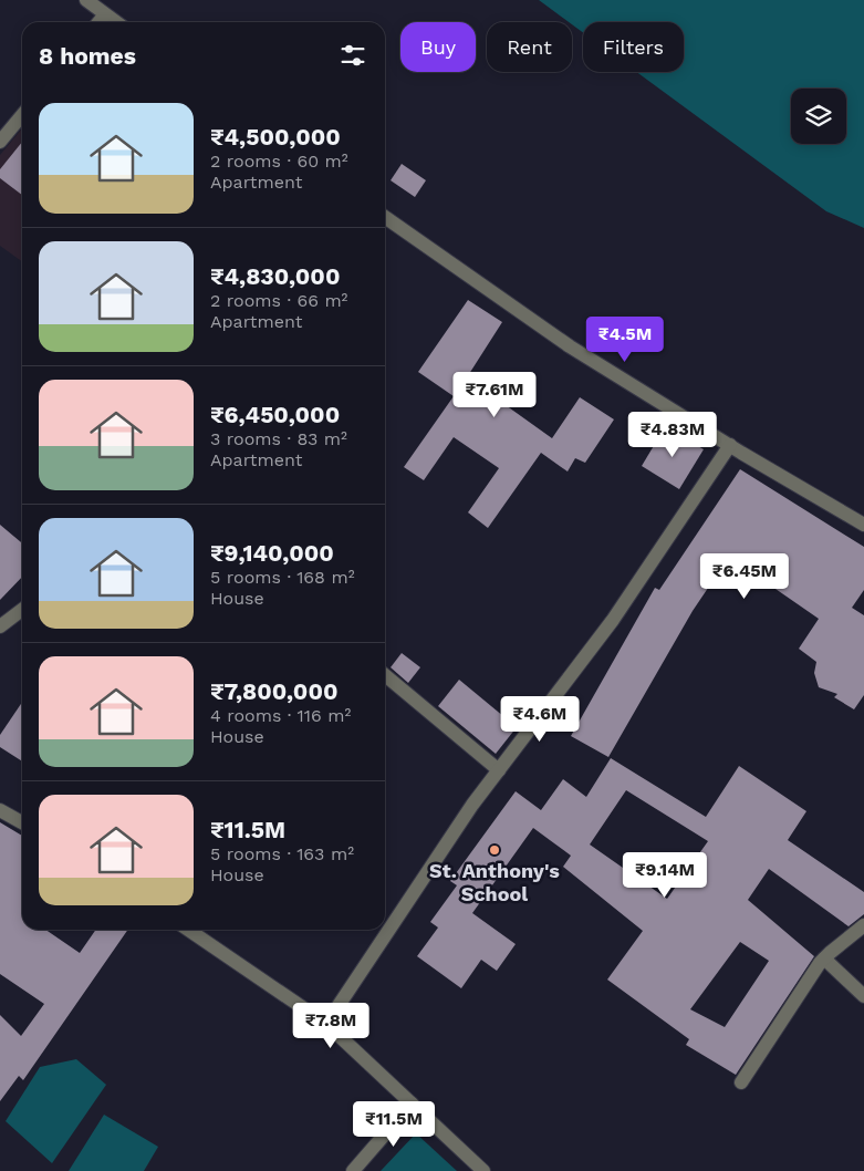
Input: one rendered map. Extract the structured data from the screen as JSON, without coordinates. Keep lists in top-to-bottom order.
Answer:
{
  "places": ["St. Anthony's School"],
  "page": {
    "chip": ["Buy", "Rent", "Filters"],
    "heading": "8 homes",
    "list": [
      {
        "name": "₹4,500,000",
        "note": "2 rooms · 60 m² · Apartment"
      },
      {
        "name": "₹4,830,000",
        "note": "2 rooms · 66 m² · Apartment"
      },
      {
        "name": "₹6,450,000",
        "note": "3 rooms · 83 m² · Apartment"
      },
      {
        "name": "₹9,140,000",
        "note": "5 rooms · 168 m² · House"
      },
      {
        "name": "₹7,800,000",
        "note": "4 rooms · 116 m² · House"
      },
      {
        "name": "₹11.5M",
        "note": "5 rooms · 163 m² · House"
      }
    ],
    "price": [
      "₹4.5M",
      "₹7.61M",
      "₹4.83M",
      "₹6.45M",
      "₹4.6M",
      "₹9.14M",
      "₹7.8M",
      "₹11.5M"
    ]
  }
}
